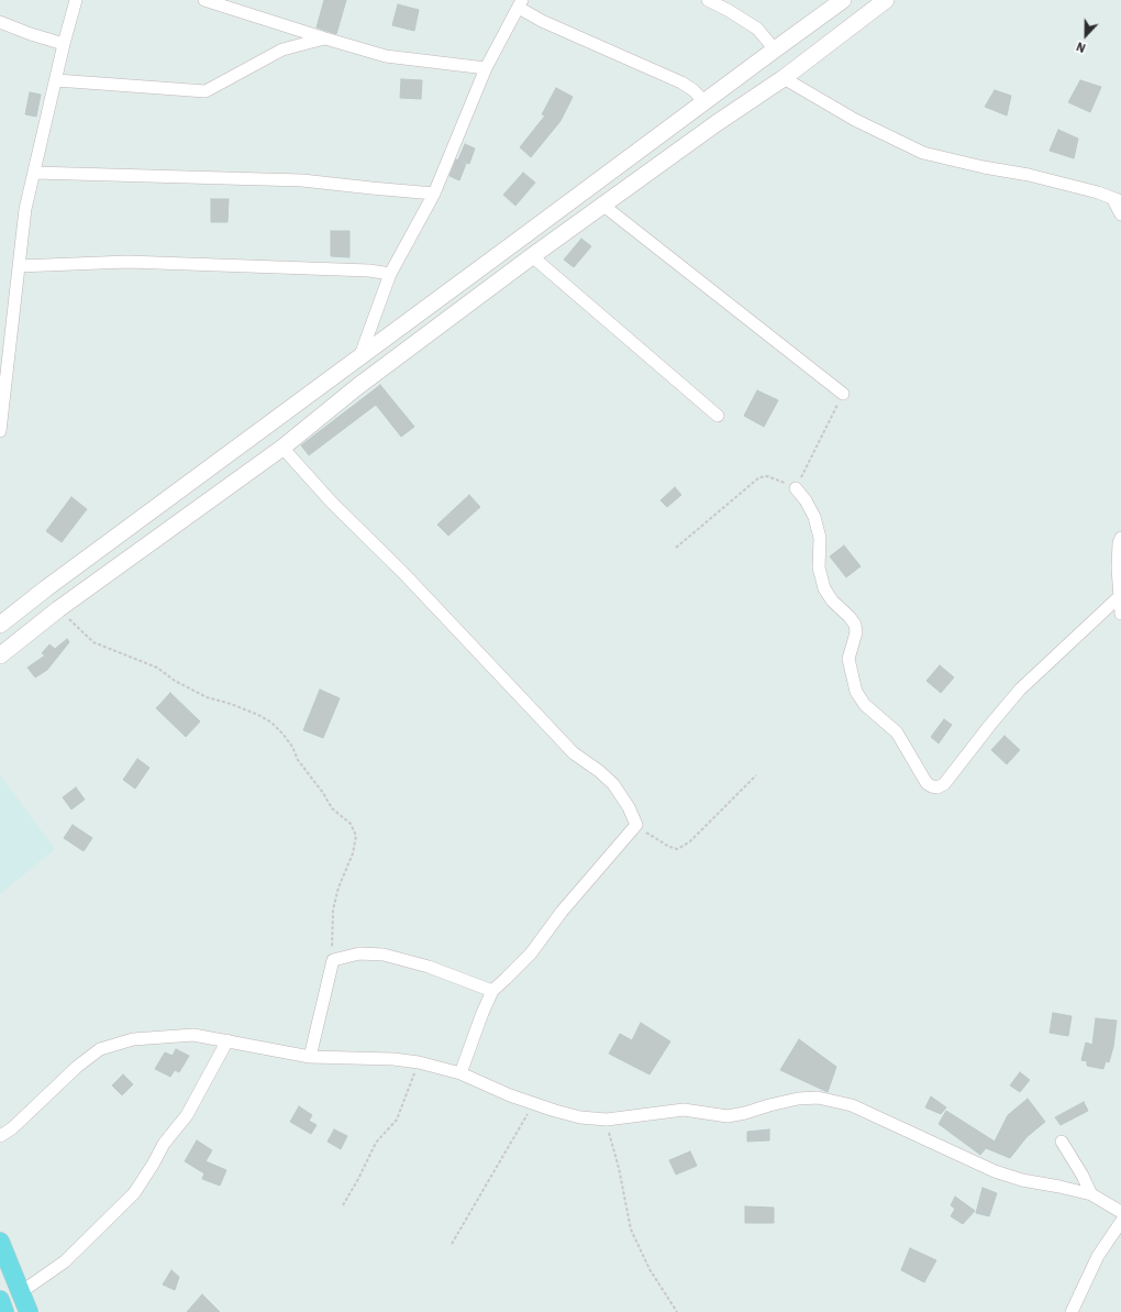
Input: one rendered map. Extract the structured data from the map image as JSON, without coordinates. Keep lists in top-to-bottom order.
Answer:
{
  "north": "bottom"
}
